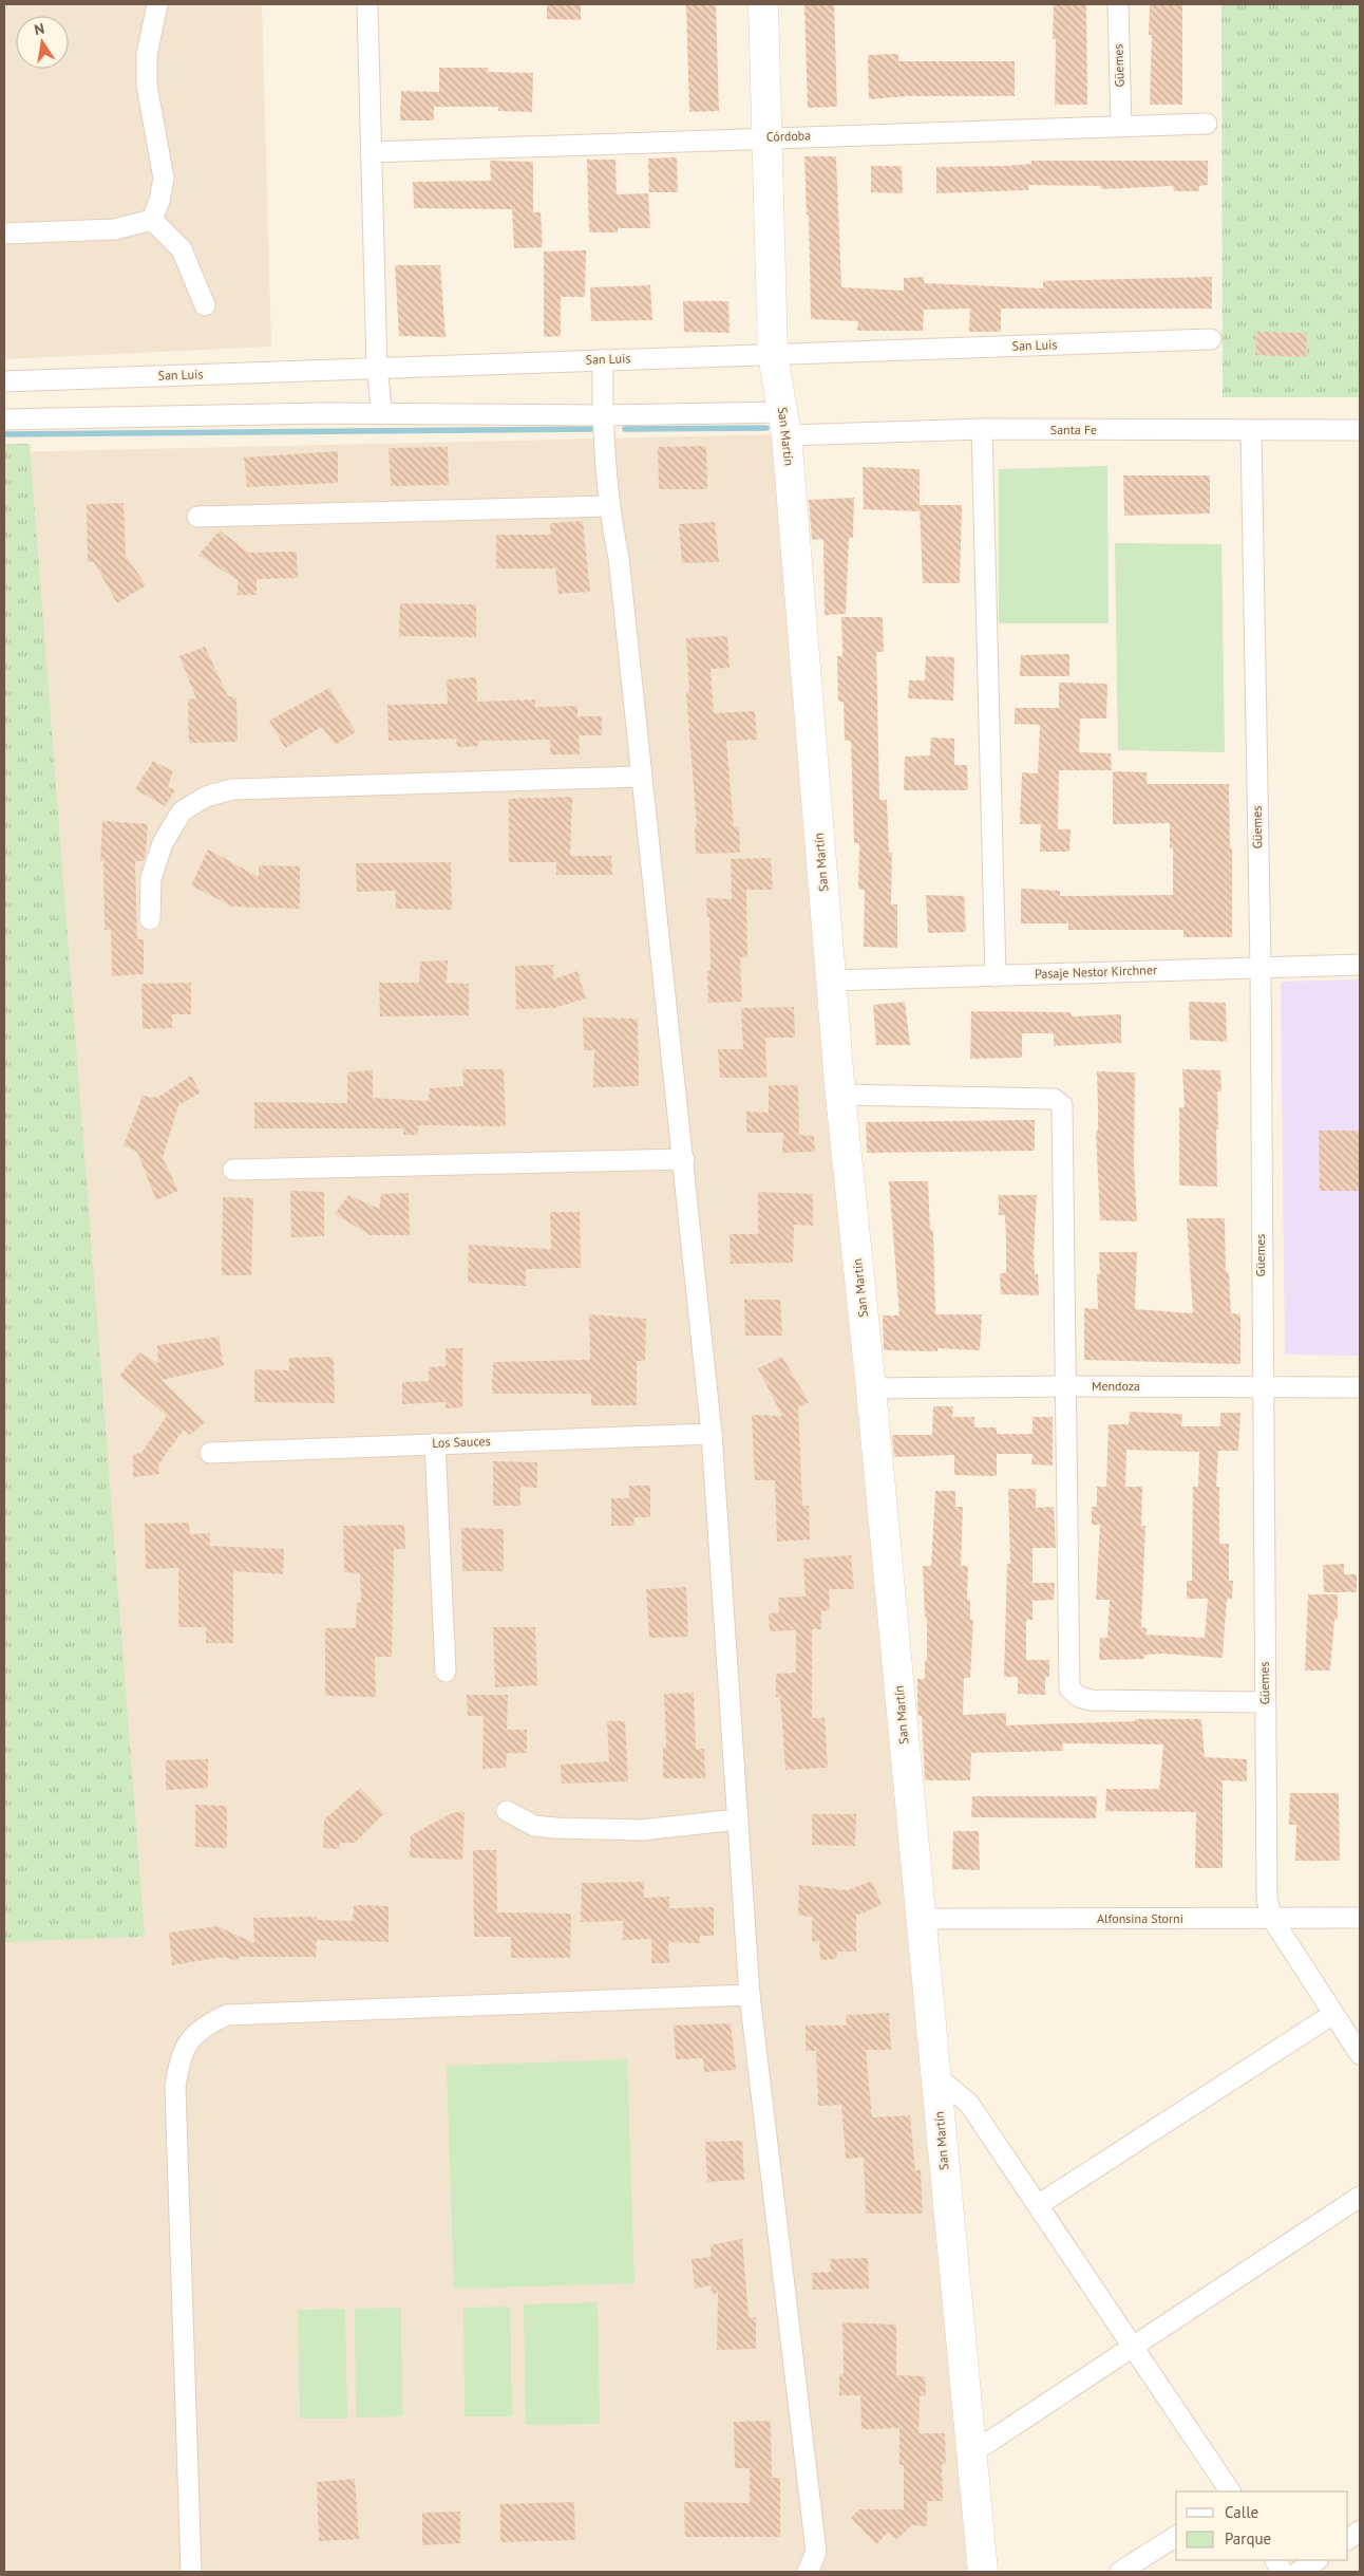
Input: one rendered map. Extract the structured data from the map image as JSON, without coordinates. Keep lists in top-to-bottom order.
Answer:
{
  "streets": {
    "street": [
      "Güemes",
      "Córdoba",
      "San Luis",
      "Santa Fe",
      "San Martín",
      "Pasaje Nestor Kirchner",
      "Mendoza",
      "Los Sauces",
      "Alfonsina Storni"
    ]
  },
  "crossings": [
    ["Güemes", "Córdoba"],
    ["Güemes", "Santa Fe"],
    ["Güemes", "Pasaje Nestor Kirchner"],
    ["Güemes", "Mendoza"],
    ["Güemes", "Alfonsina Storni"],
    ["Córdoba", "San Martín"],
    ["San Luis", "San Martín"],
    ["Santa Fe", "San Martín"],
    ["San Martín", "Pasaje Nestor Kirchner"],
    ["San Martín", "Mendoza"],
    ["San Martín", "Alfonsina Storni"]
  ],
  "legend": ["Calle", "Parque"],
  "north": "top"
}
